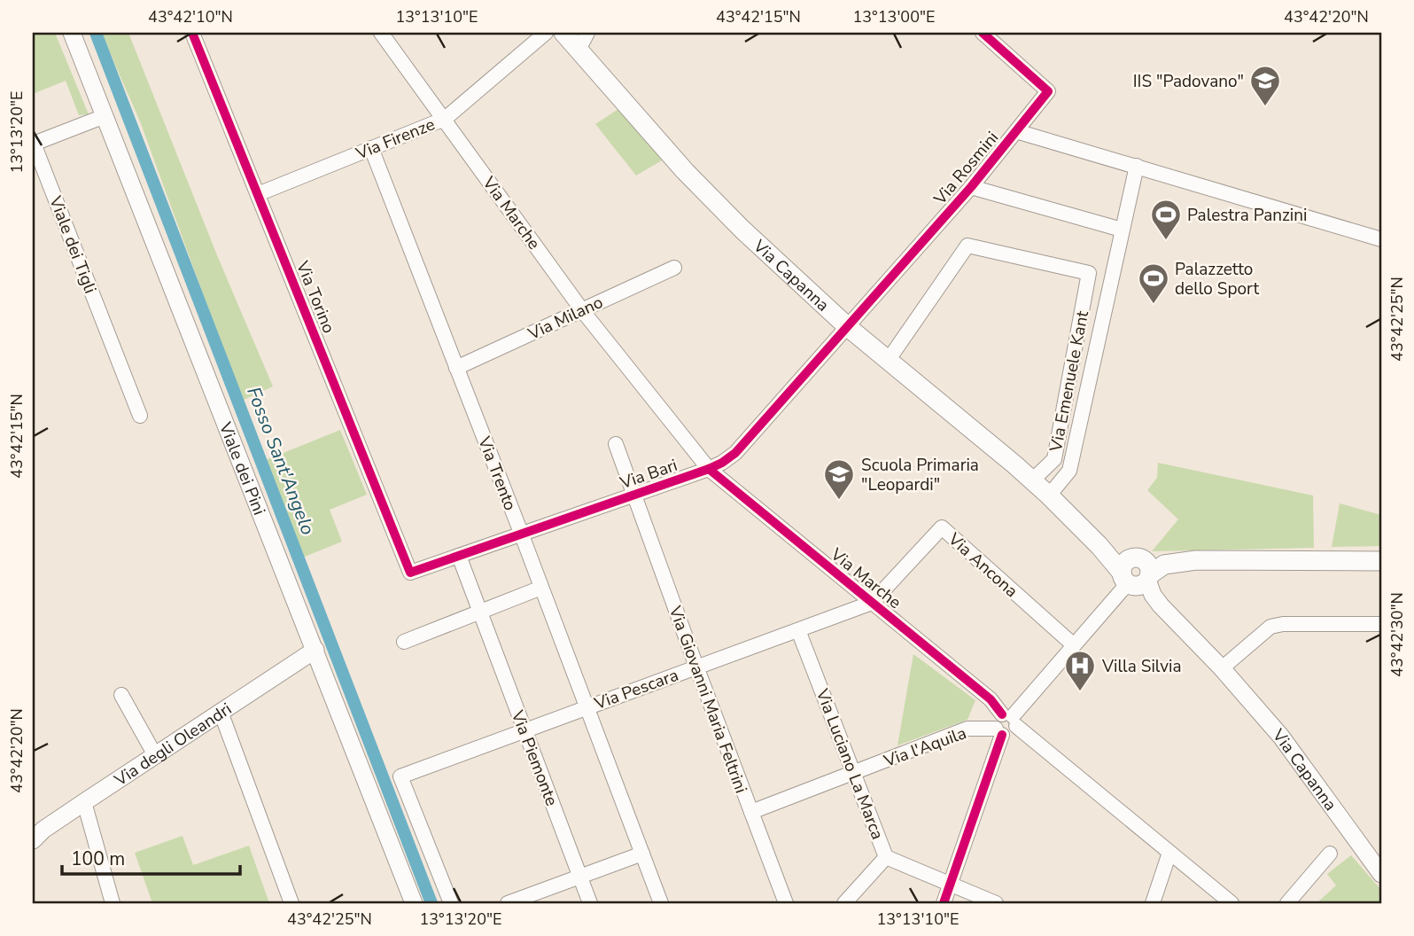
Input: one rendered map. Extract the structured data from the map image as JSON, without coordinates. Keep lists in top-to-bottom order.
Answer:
{
  "streets": {
    "main road": ["Via Capanna"],
    "street": [
      "Via Firenze",
      "Via Rosmini",
      "Via Marche",
      "Viale dei Tigli",
      "Via Torino",
      "Via Milano",
      "Via Emenuele Kant",
      "Viale dei Pini",
      "Via Trento",
      "Via Bari",
      "Via Ancona",
      "Via Pescara",
      "Via Giovanni Maria Feltrini",
      "Via degli Oleandri",
      "Via l'Aquila",
      "Via Piemonte",
      "Via Luciano La Marca"
    ]
  },
  "crossings": [
    ["Via Firenze", "Via Marche"],
    ["Via Firenze", "Via Torino"],
    ["Via Firenze", "Via Trento"],
    ["Via Rosmini", "Via Capanna"],
    ["Via Rosmini", "Via Bari"],
    ["Via Marche", "Via Milano"],
    ["Via Marche", "Via Bari"],
    ["Via Marche", "Via Ancona"],
    ["Via Marche", "Via Pescara"],
    ["Viale dei Tigli", "Viale dei Pini"],
    ["Via Capanna", "Via Emenuele Kant"],
    ["Via Capanna", "Via Bari"],
    ["Via Torino", "Via Bari"],
    ["Via Milano", "Via Trento"],
    ["Viale dei Pini", "Via degli Oleandri"],
    ["Via Trento", "Via Bari"],
    ["Via Trento", "Via Pescara"],
    ["Via Bari", "Via Giovanni Maria Feltrini"],
    ["Via Bari", "Via Piemonte"],
    ["Via Ancona", "Via Pescara"],
    ["Via Pescara", "Via Giovanni Maria Feltrini"],
    ["Via Pescara", "Via Piemonte"],
    ["Via Pescara", "Via Luciano La Marca"],
    ["Via Giovanni Maria Feltrini", "Via l'Aquila"],
    ["Via l'Aquila", "Via Luciano La Marca"]
  ],
  "water": ["Fosso Sant'Angelo"],
  "places": {
    "school or university": ["IIS \"Padovano\"", "Scuola Primaria \"Leopardi\""],
    "sports": ["Palestra Panzini", "Palazzetto dello Sport"],
    "hospital": ["Villa Silvia"]
  },
  "scale_bar": "100 m",
  "coordinates": [
    "43°42'10\"N",
    "13°13'10\"E",
    "43°42'15\"N",
    "13°13'00\"E",
    "43°42'20\"N",
    "13°13'20\"E",
    "43°42'25\"N",
    "43°42'30\"N"
  ]
}
